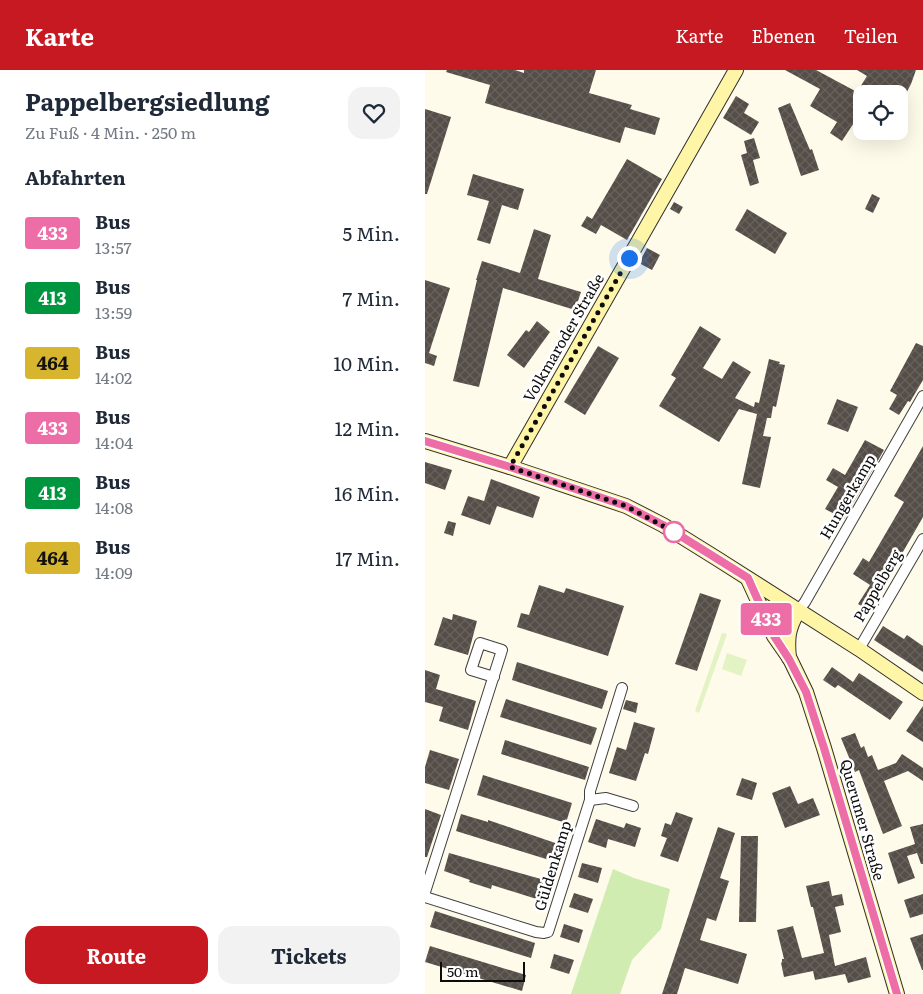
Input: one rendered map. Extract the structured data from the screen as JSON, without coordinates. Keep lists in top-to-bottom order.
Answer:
{
  "streets": {
    "street": [
      "Volkmaroder Straße",
      "Hungerkamp",
      "Pappelberg",
      "Querumer Straße",
      "Güldenkamp"
    ]
  },
  "crossings": [
    ["Hungerkamp", "Querumer Straße"]
  ],
  "lines": ["bus line 433"],
  "scale_bar": "50 m",
  "page": {
    "header": "Karte",
    "nav": ["Karte", "Ebenen", "Teilen"],
    "heading": [
      ["Pappelbergsiedlung", "Zu Fuß · 4 Min. · 250 m"],
      "Abfahrten"
    ],
    "on_map": "433",
    "list": [
      {
        "mark": "433",
        "name": "Bus",
        "note": "13:57",
        "value": "5 Min."
      },
      {
        "mark": "413",
        "name": "Bus",
        "note": "13:59",
        "value": "7 Min."
      },
      {
        "mark": "464",
        "name": "Bus",
        "note": "14:02",
        "value": "10 Min."
      },
      {
        "mark": "433",
        "name": "Bus",
        "note": "14:04",
        "value": "12 Min."
      },
      {
        "mark": "413",
        "name": "Bus",
        "note": "14:08",
        "value": "16 Min."
      },
      {
        "mark": "464",
        "name": "Bus",
        "note": "14:09",
        "value": "17 Min."
      }
    ],
    "buttons": ["Route", "Tickets"],
    "scale": "50 m"
  }
}
